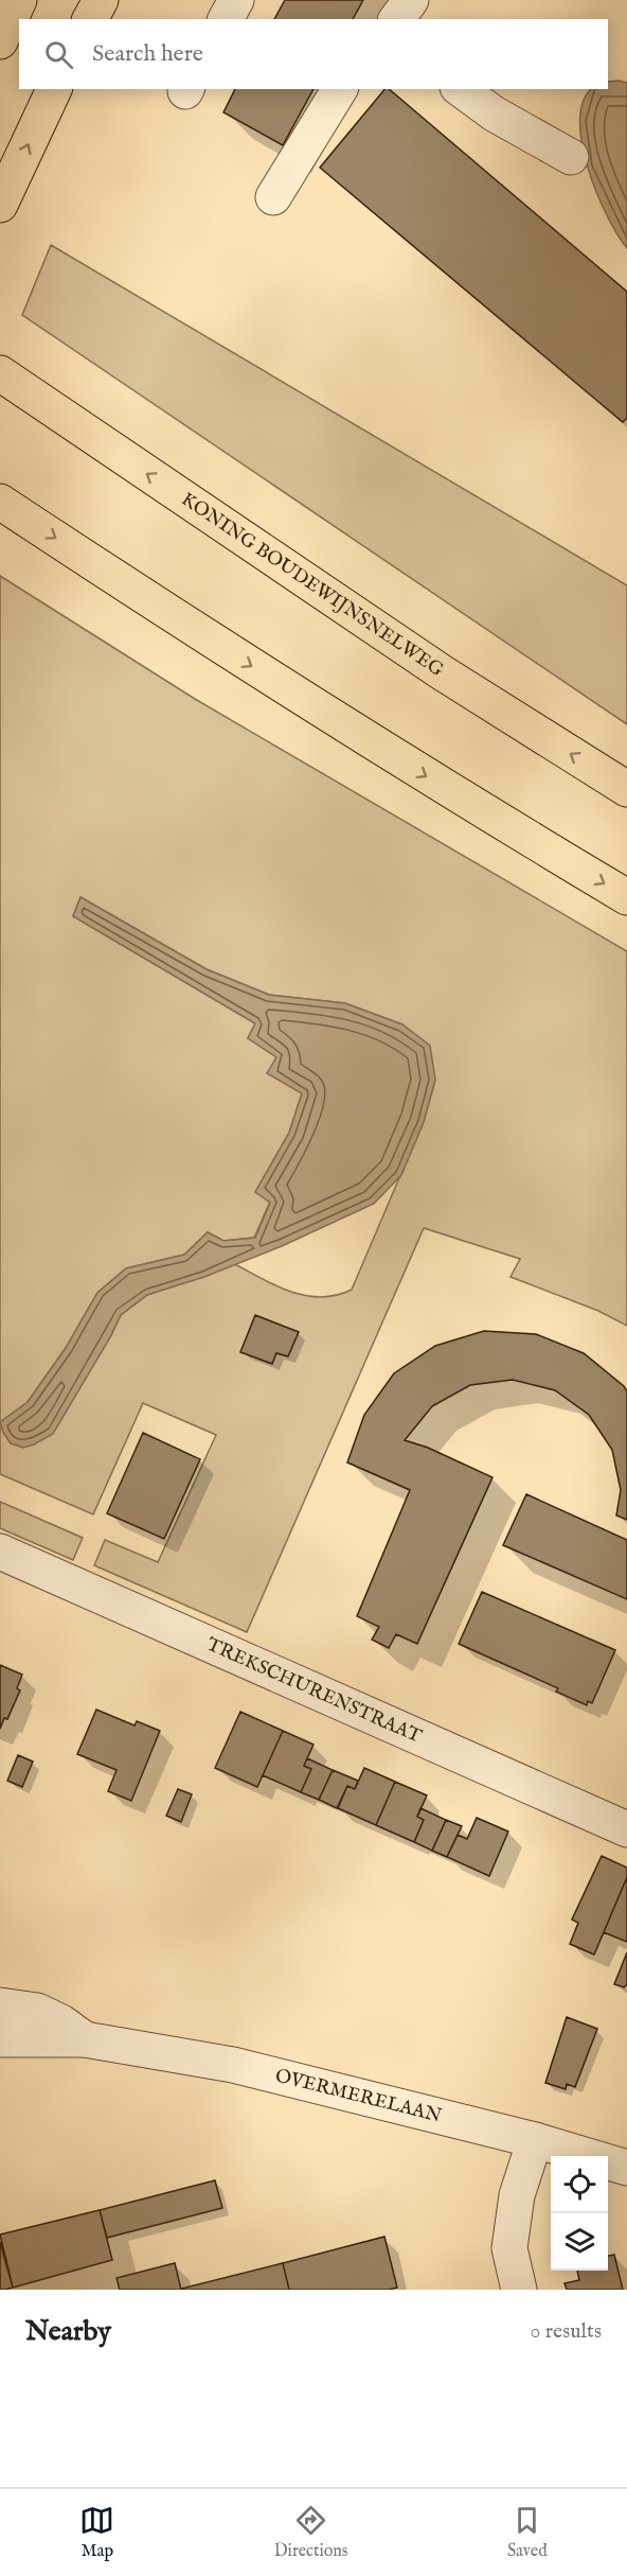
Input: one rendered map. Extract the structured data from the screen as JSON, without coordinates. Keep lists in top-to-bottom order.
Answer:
{
  "streets": {
    "main road": ["KONING BOUDEWIJNSNELWEG"],
    "street": ["TREKSCHURENSTRAAT", "OVERMERELAAN"]
  },
  "page": {
    "search": "Search here",
    "heading": ["Nearby", "0 results"],
    "nav": ["Map", "Directions", "Saved"]
  }
}
